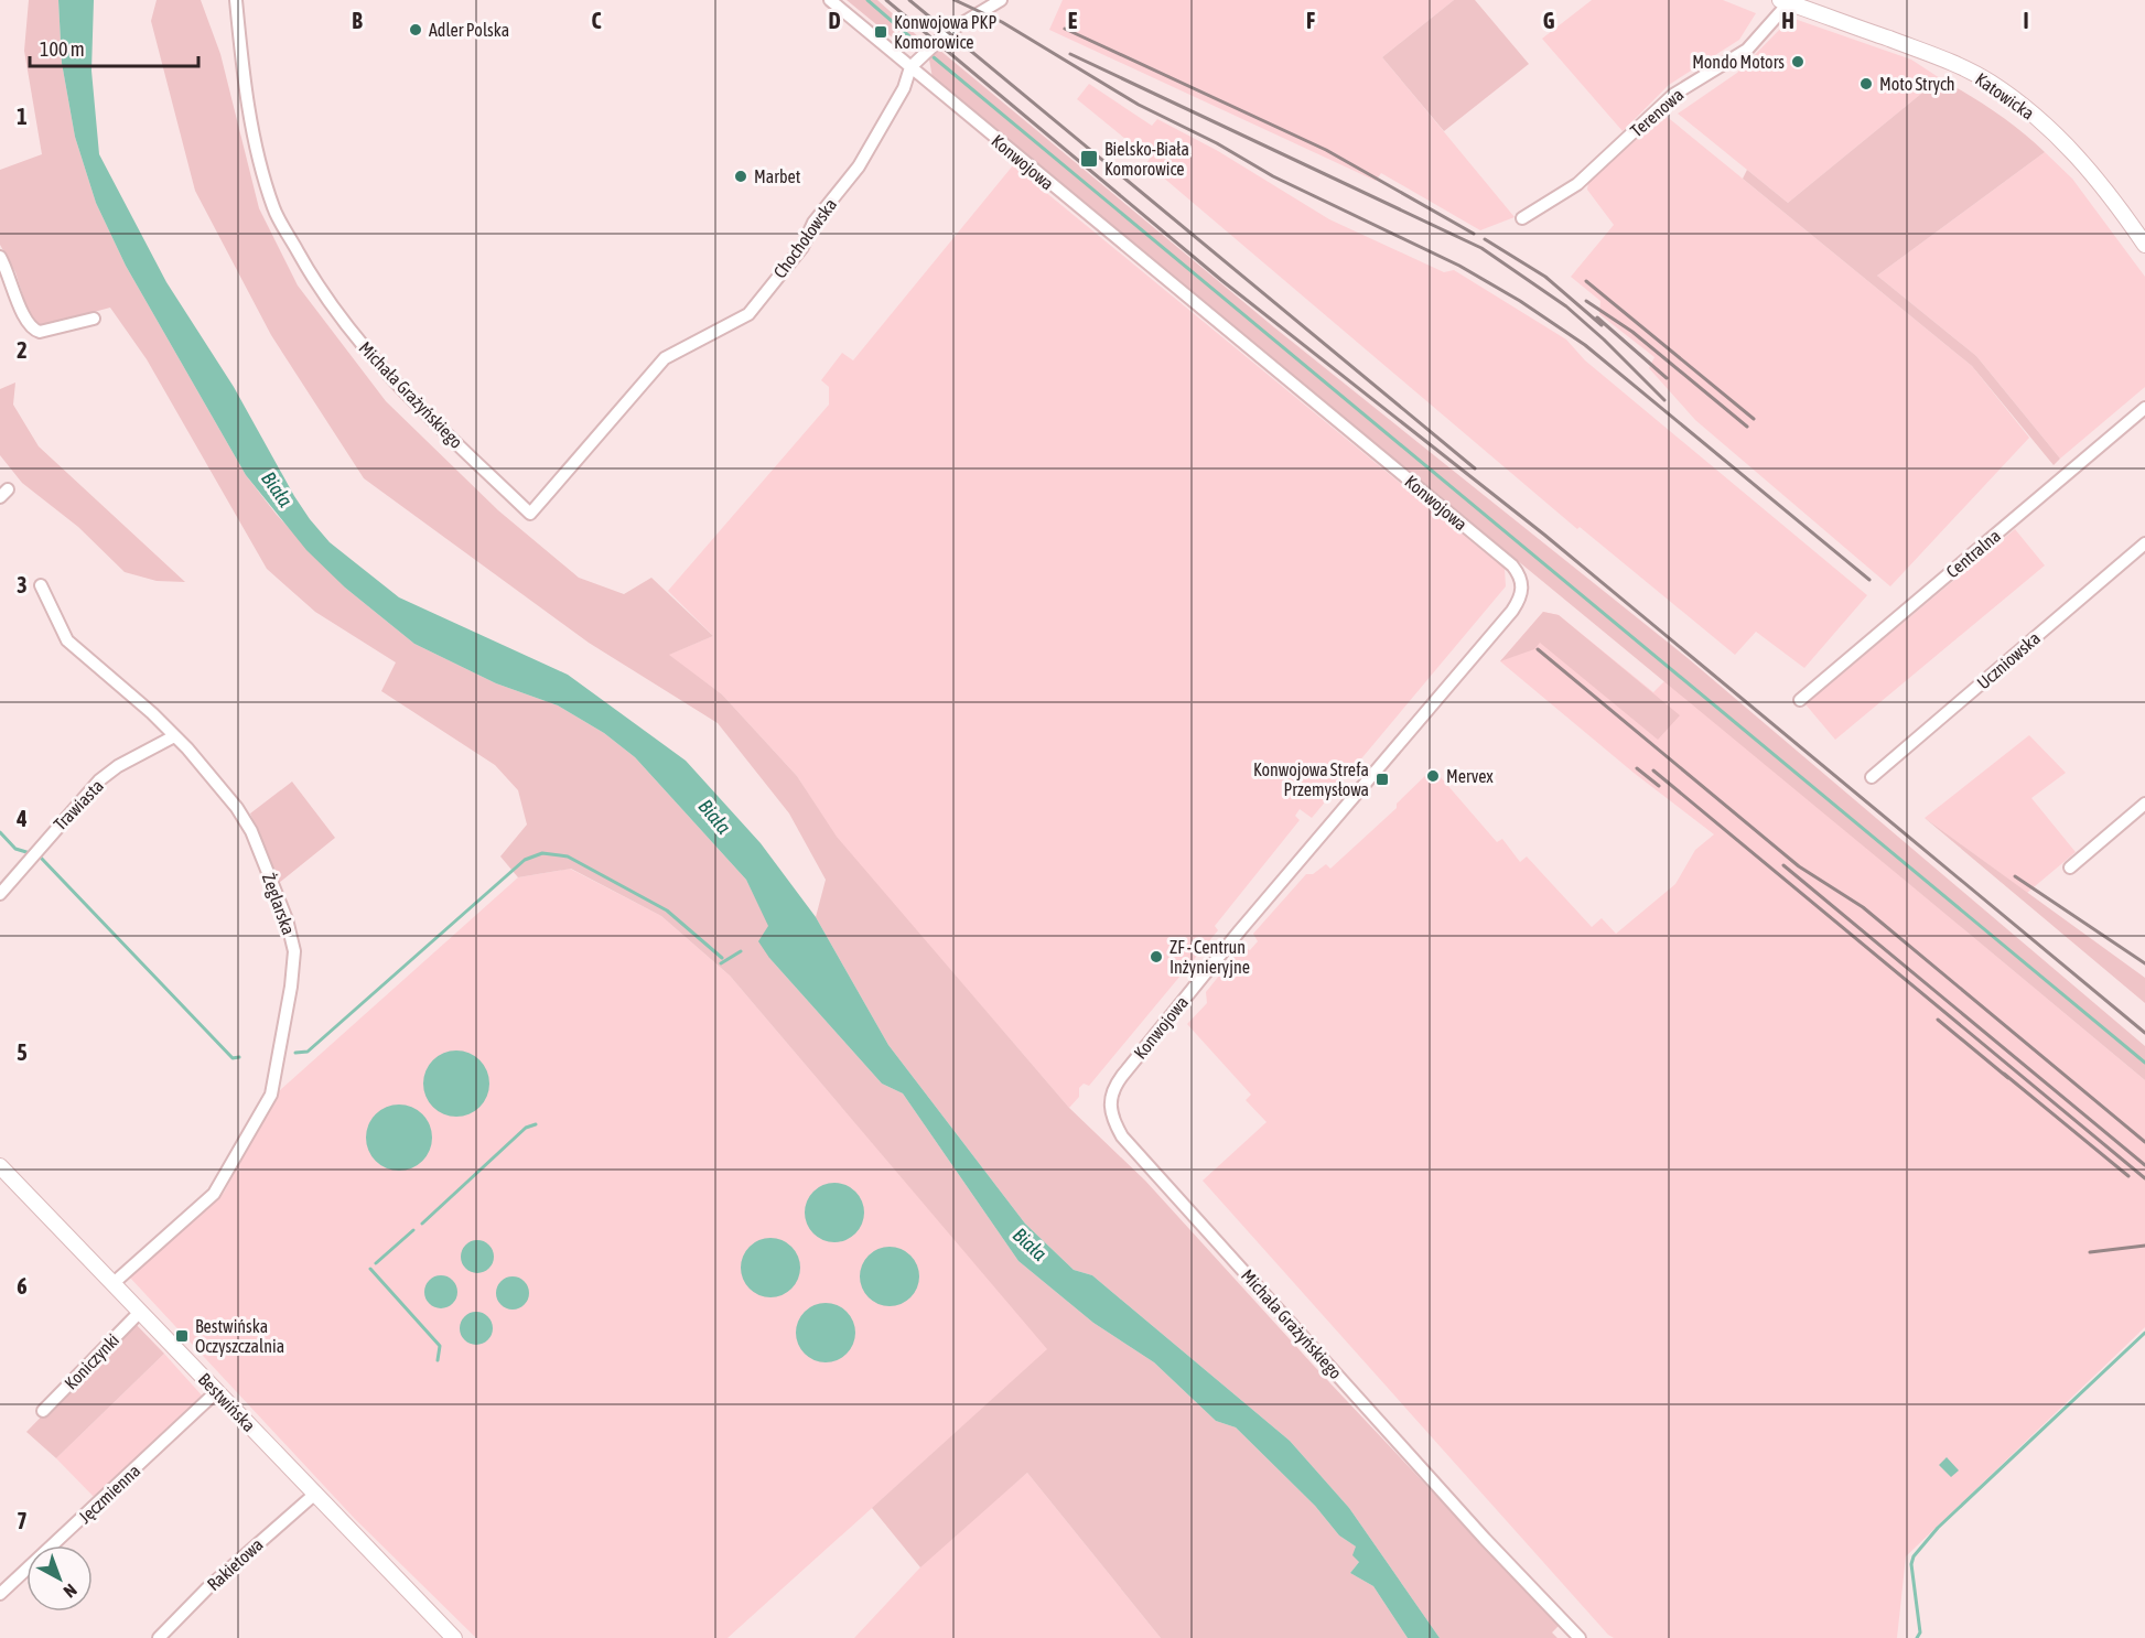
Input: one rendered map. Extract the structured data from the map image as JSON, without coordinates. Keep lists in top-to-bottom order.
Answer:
{
  "streets": {
    "street": [
      "Katowicka",
      "Terenowa",
      "Konwojowa",
      "Chochołowska",
      "Michała Grażyńskiego",
      "Centralna",
      "Uczniowska",
      "Trawiasta",
      "Żeglarska",
      "Koniczynki",
      "Bestwińska",
      "Jęczmienna",
      "Rakietowa"
    ]
  },
  "crossings": [
    ["Katowicka", "Terenowa"],
    ["Konwojowa", "Chochołowska"],
    ["Konwojowa", "Michała Grażyńskiego"],
    ["Chochołowska", "Michała Grażyńskiego"],
    ["Trawiasta", "Żeglarska"],
    ["Żeglarska", "Bestwińska"],
    ["Koniczynki", "Bestwińska"],
    ["Bestwińska", "Jęczmienna"],
    ["Bestwińska", "Rakietowa"]
  ],
  "water": ["Biała"],
  "places": {
    "other": [
      "Adler Polska",
      "Mondo Motors",
      "Moto Strych",
      "Marbet",
      "Mervex",
      "ZF - Centrun Inżynieryjne"
    ],
    "transit": [
      "Konwojowa PKP Komorowice",
      "Bielsko-Biała Komorowice",
      "Konwojowa Strefa Przemysłowa",
      "Bestwińska Oczyszczalnia"
    ]
  },
  "scale_bar": "100 m",
  "north": "bottom right",
  "grid": {
    "columns": [
      "B",
      "C",
      "D",
      "E",
      "F",
      "G",
      "H",
      "I"
    ],
    "rows": [
      "1",
      "2",
      "3",
      "4",
      "5",
      "6",
      "7"
    ]
  }
}
